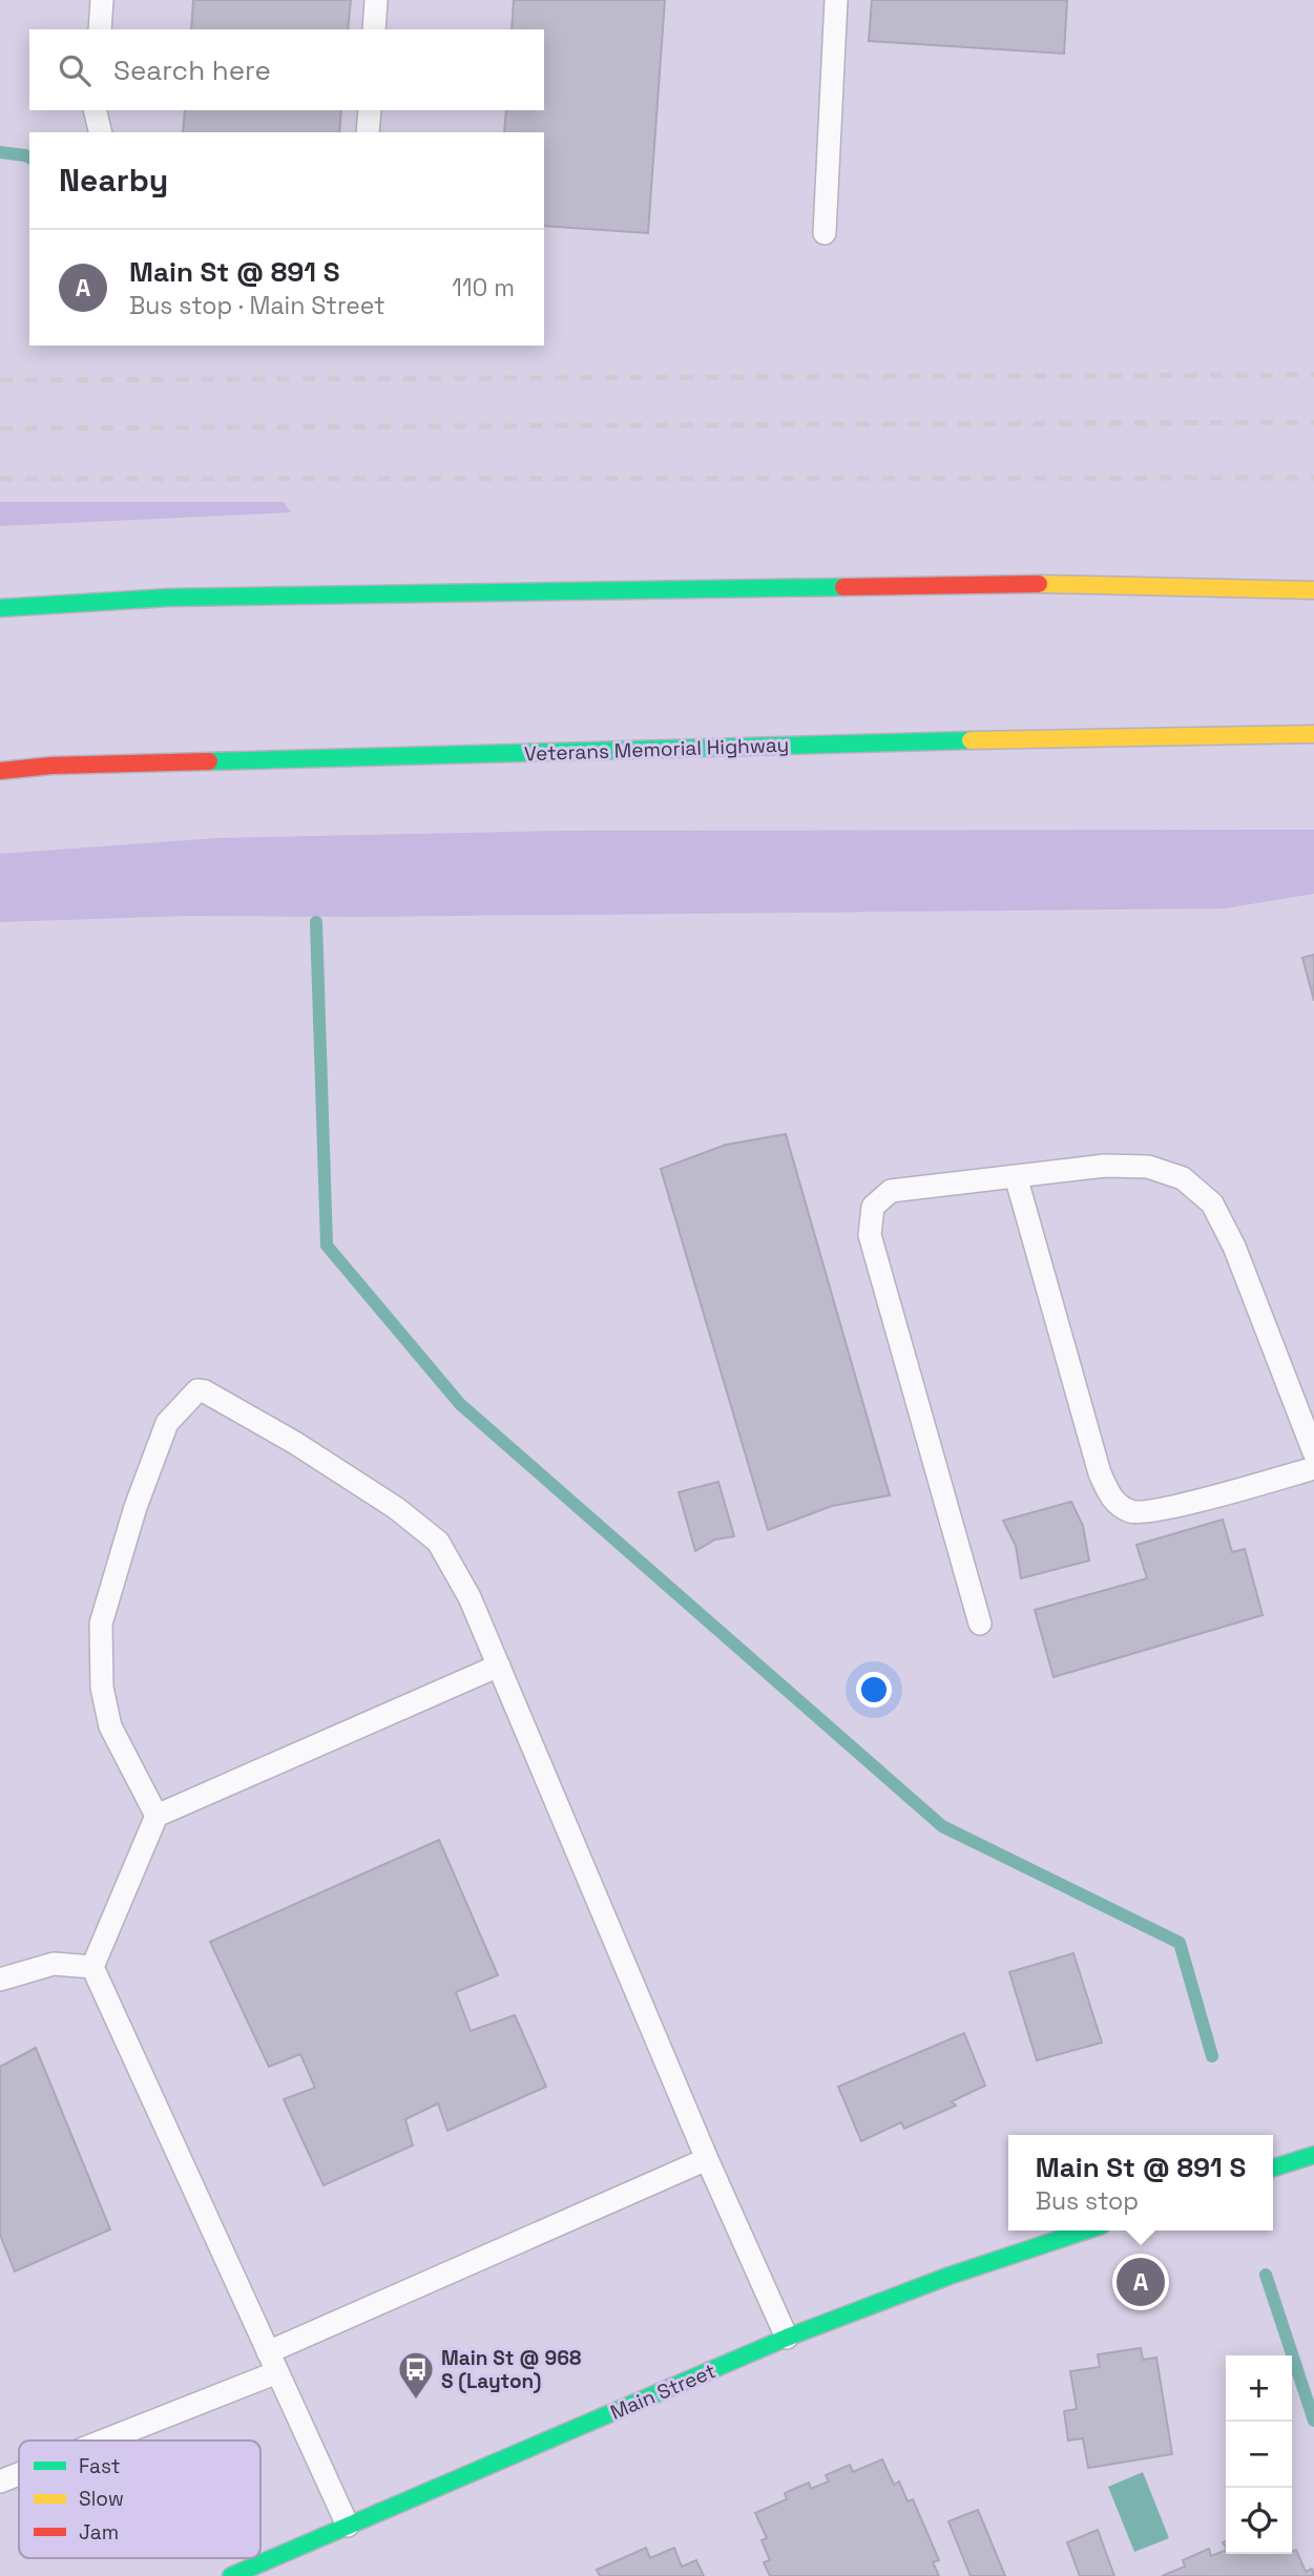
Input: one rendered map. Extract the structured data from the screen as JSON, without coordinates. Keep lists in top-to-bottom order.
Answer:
{
  "streets": {
    "main road": ["Veterans Memorial Highway", "Main Street"]
  },
  "places": {
    "bus stop": ["Main St @ 968 S (Layton)"]
  },
  "legend": ["Fast", "Slow", "Jam"],
  "page": {
    "search": "Search here",
    "heading": "Nearby",
    "list": [
      {
        "mark": "A",
        "name": "Main St @ 891 S",
        "note": "Bus stop · Main Street",
        "value": "110 m"
      }
    ],
    "popup": ["Main St @ 891 S", "Bus stop"],
    "pins": "A",
    "map_buttons": ["+", "−"]
  }
}
